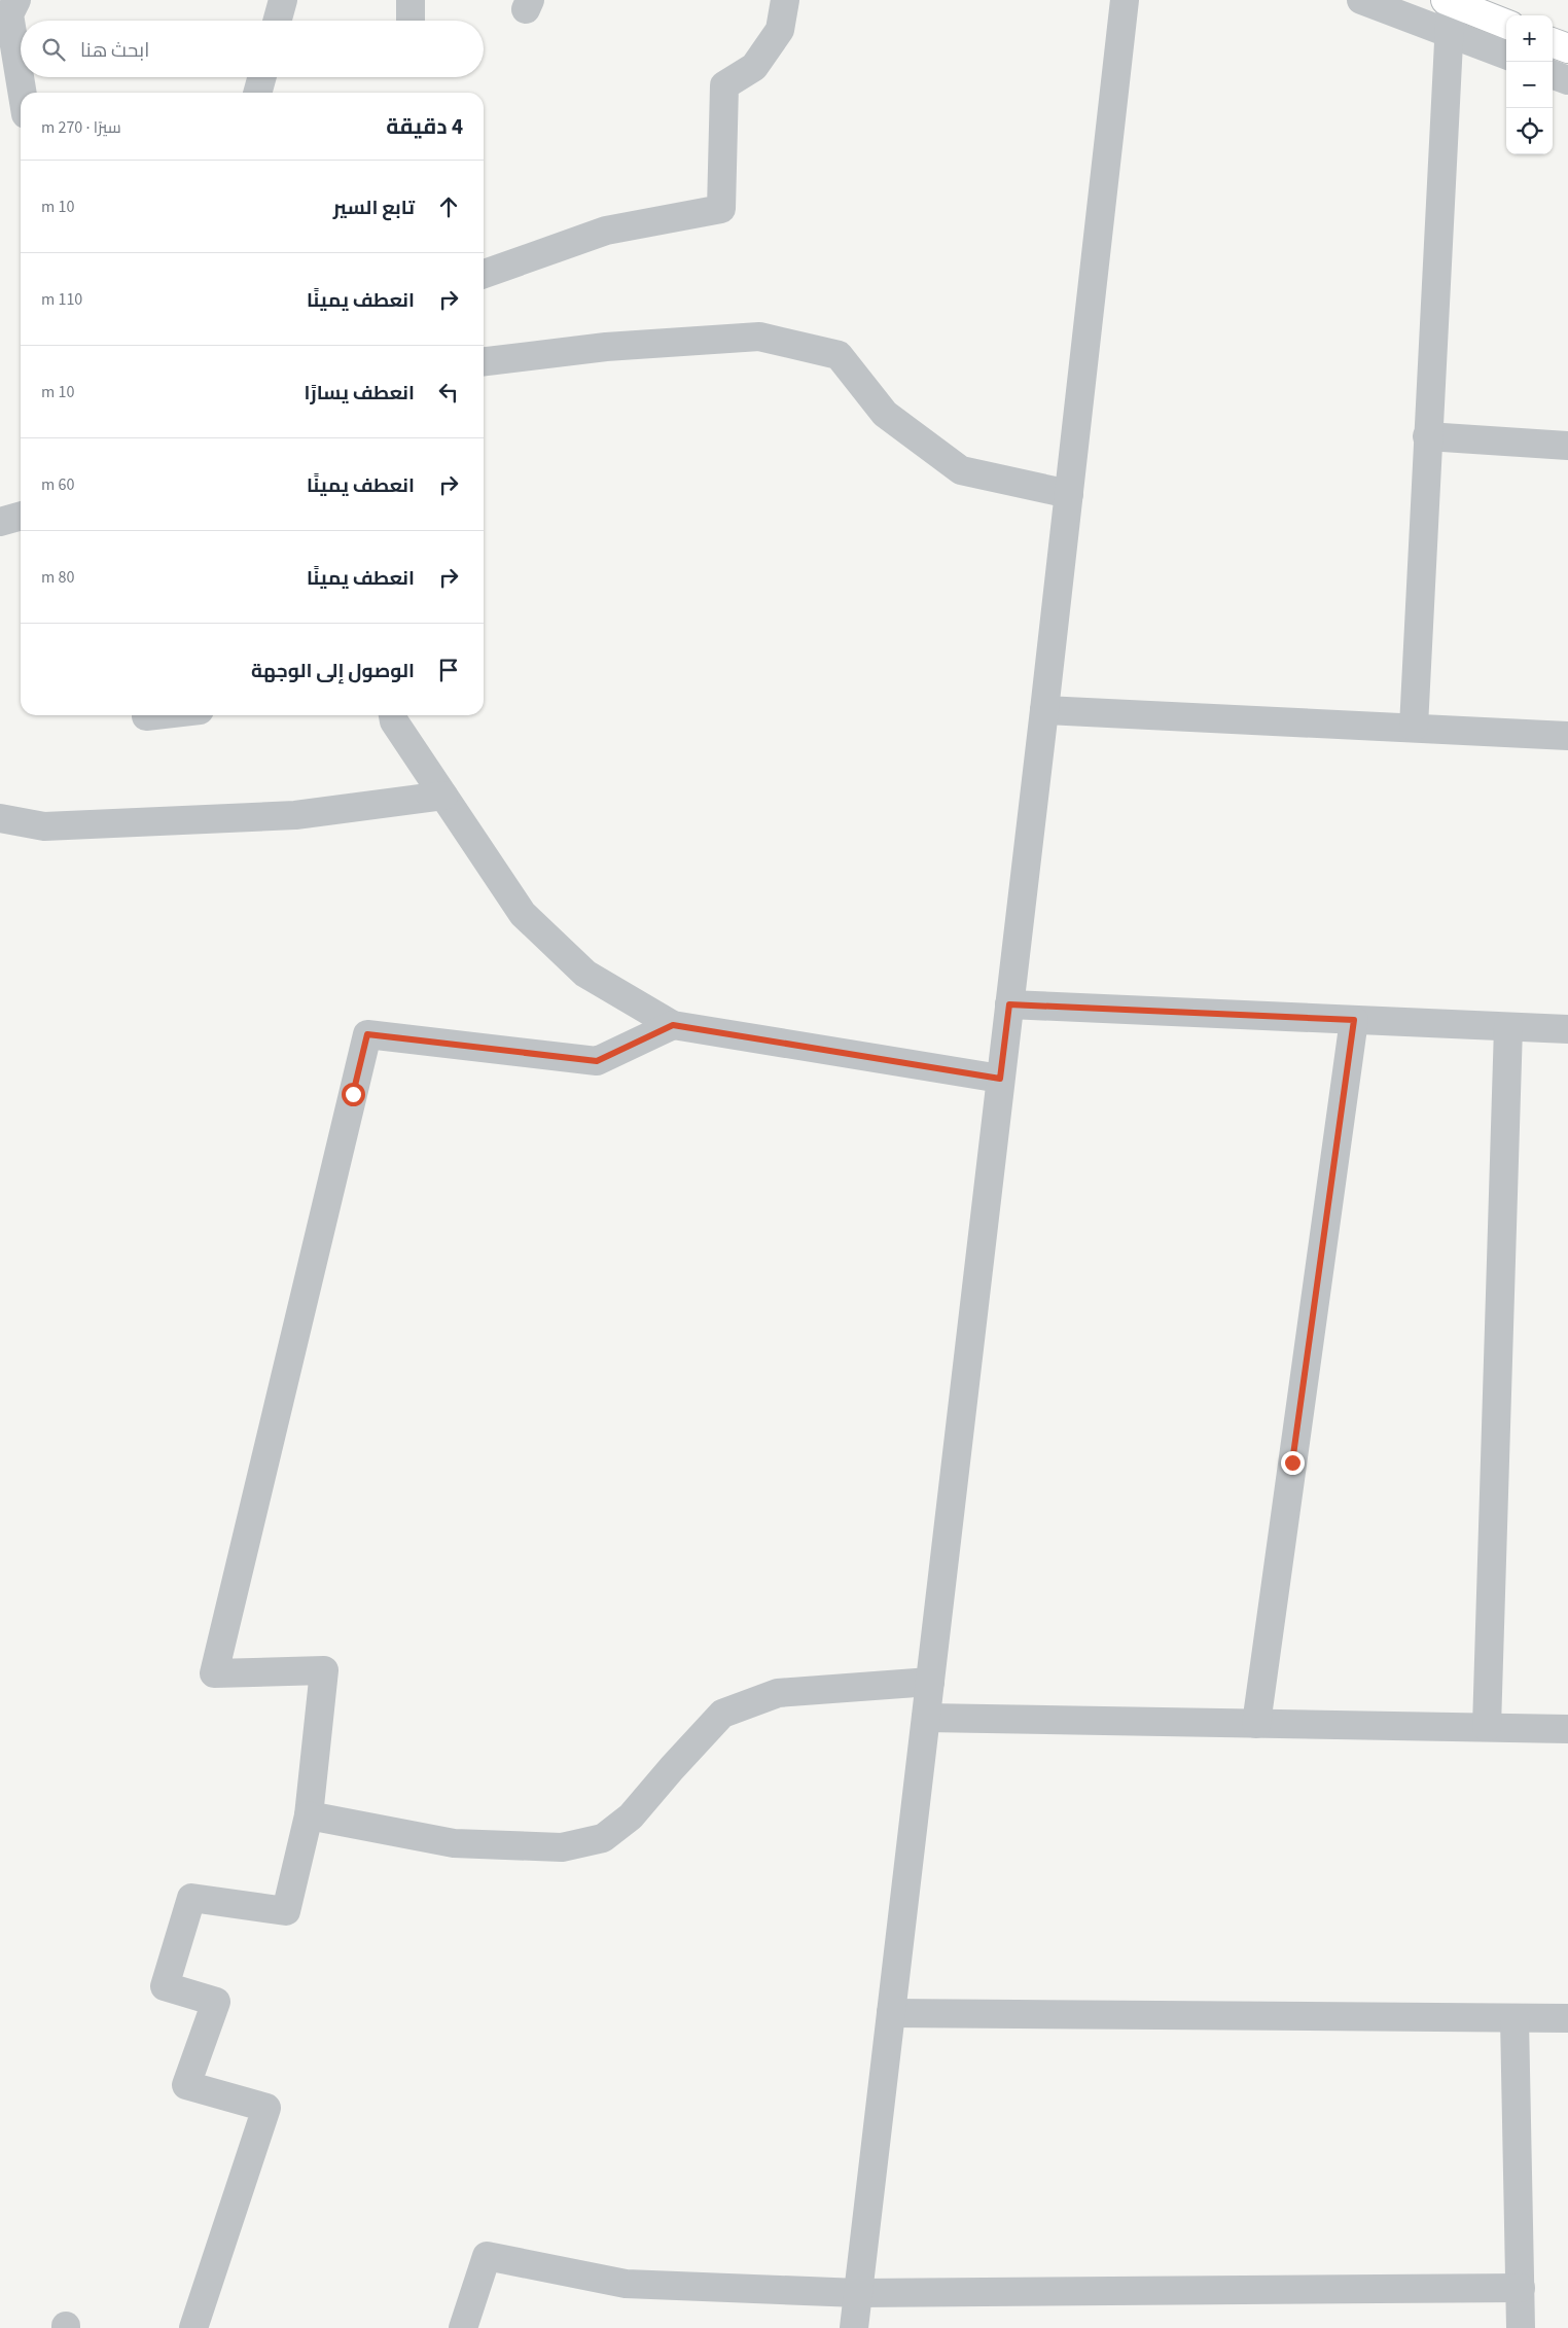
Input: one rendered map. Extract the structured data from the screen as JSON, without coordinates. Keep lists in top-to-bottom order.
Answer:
{
  "page": {
    "map_buttons": ["+", "−"],
    "search": "ابحث هنا",
    "heading": ["4 دقيقة", "سيرًا · 270 m"],
    "list": [
      ["تابع السير", "10 m"],
      ["انعطف يمينًا", "110 m"],
      ["انعطف يسارًا", "10 m"],
      ["انعطف يمينًا", "60 m"],
      ["انعطف يمينًا", "80 m"],
      "الوصول إلى الوجهة"
    ]
  }
}
